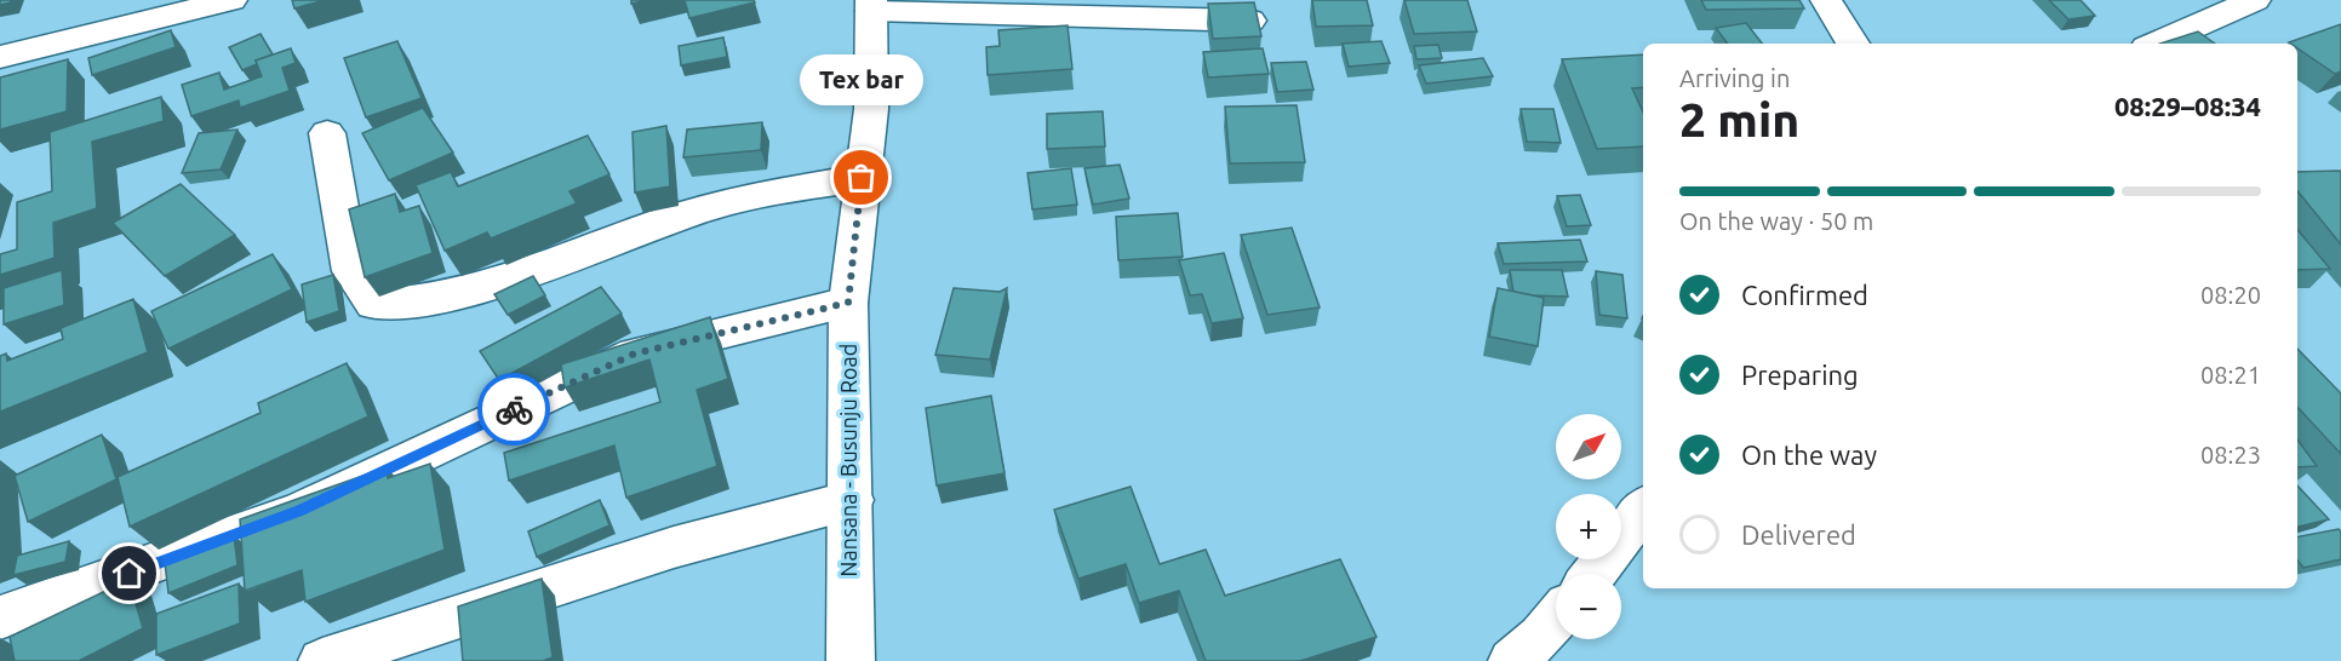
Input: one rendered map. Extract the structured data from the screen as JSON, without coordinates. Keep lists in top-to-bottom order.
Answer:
{
  "streets": {
    "street": ["Nansana - Busunju Road"]
  },
  "places": ["Tex bar"],
  "north": "top right",
  "page": {
    "heading": ["2 min", "Arriving in", "08:29–08:34"],
    "bubble": "Tex bar",
    "bar": "On the way · 50 m",
    "list": [
      ["Confirmed", "08:20"],
      ["Preparing", "08:21"],
      ["On the way", "08:23"],
      "Delivered"
    ],
    "map_buttons": ["+", "−"]
  }
}
